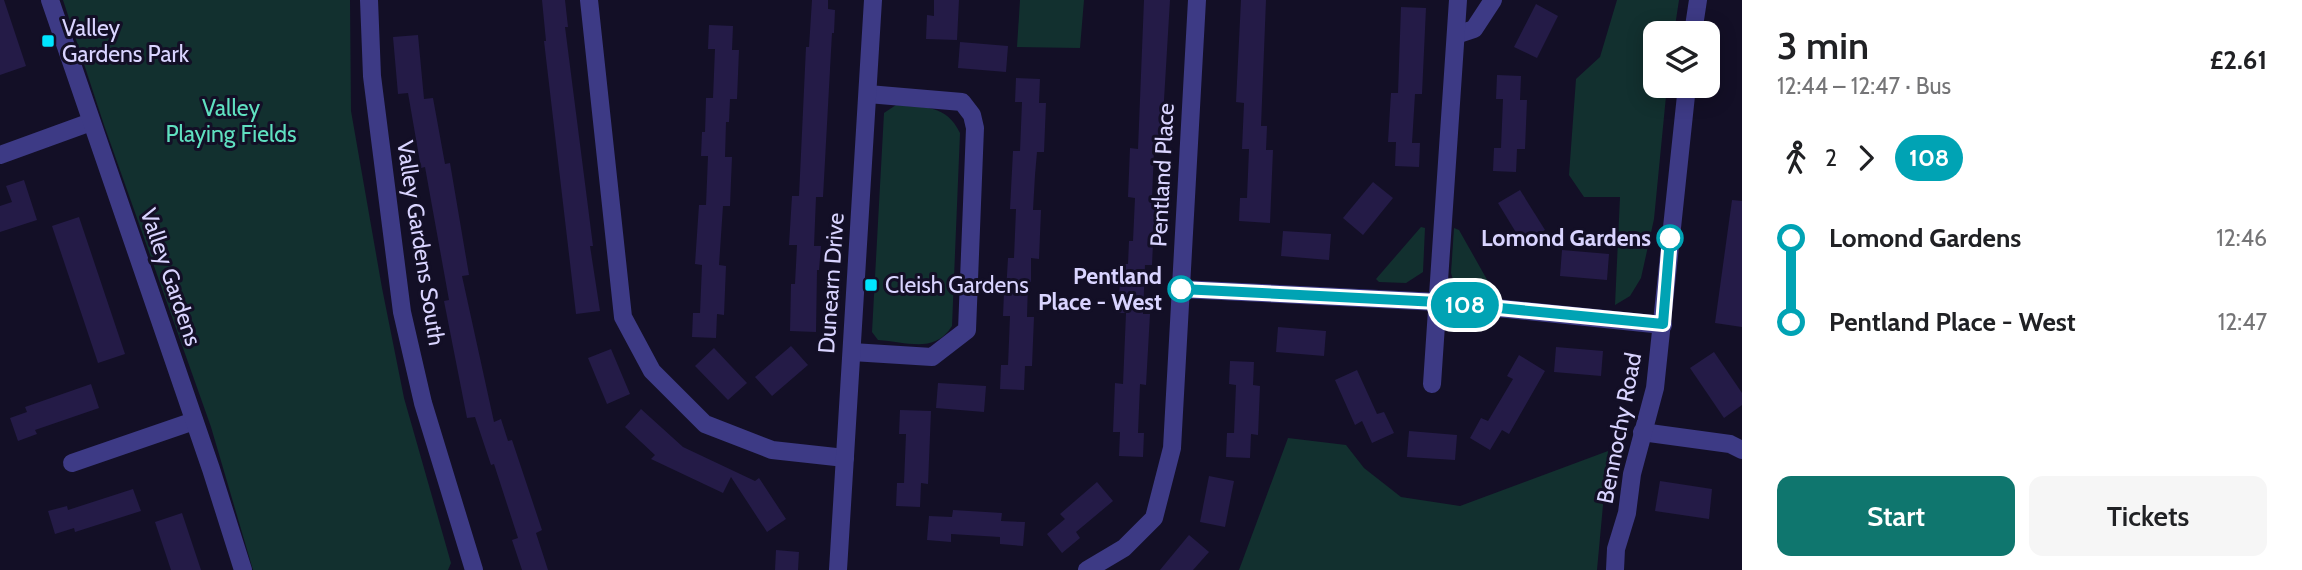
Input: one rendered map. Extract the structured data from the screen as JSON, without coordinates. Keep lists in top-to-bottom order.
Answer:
{
  "streets": {
    "street": [
      "Pentland Place",
      "Valley Gardens South",
      "Valley Gardens",
      "Dunearn Drive",
      "Bennochy Road"
    ]
  },
  "parks": ["Valley Playing Fields"],
  "places": {
    "transit": ["Valley Gardens Park", "Cleish Gardens"],
    "other": ["Lomond Gardens", "Pentland Place - West"]
  },
  "lines": ["bus line 108"],
  "page": {
    "on_map": "108",
    "heading": ["3 min", "12:44 – 12:47 · Bus", "£2.61"],
    "legs": ["2", "108"],
    "list": [
      {
        "name": "Lomond Gardens",
        "value": "12:46"
      },
      {
        "name": "Pentland Place - West",
        "value": "12:47"
      }
    ],
    "buttons": ["Start", "Tickets"]
  }
}
